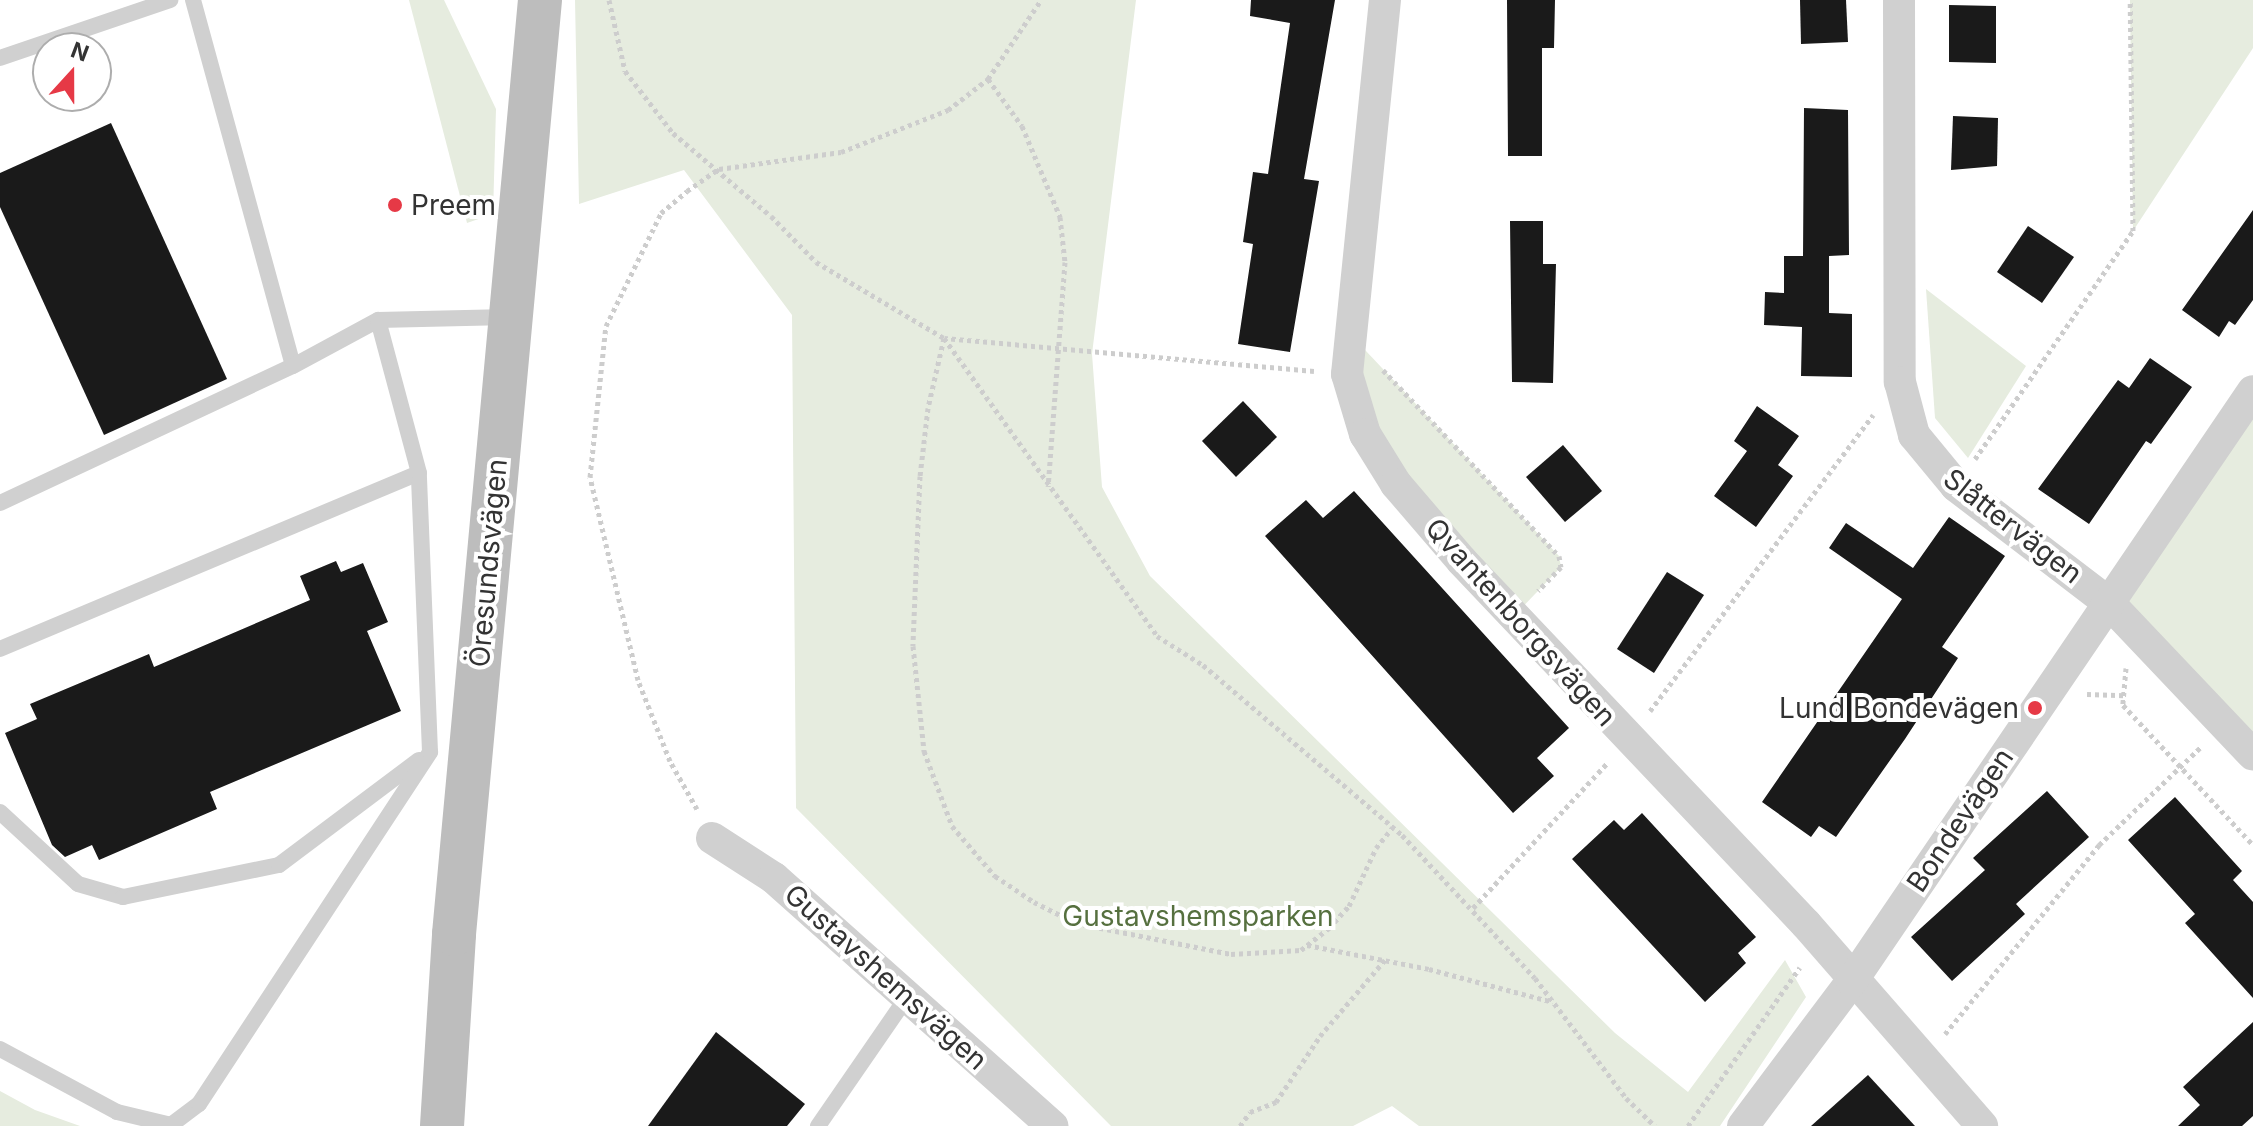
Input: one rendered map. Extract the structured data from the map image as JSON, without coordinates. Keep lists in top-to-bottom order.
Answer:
{
  "streets": {
    "street": [
      "Slåttervägen",
      "Öresundsvägen",
      "Qvantenborgsvägen",
      "Bondevägen",
      "Gustavshemsvägen"
    ]
  },
  "crossings": [
    ["Slåttervägen", "Bondevägen"],
    ["Qvantenborgsvägen", "Bondevägen"]
  ],
  "parks": ["Gustavshemsparken"],
  "places": ["Preem", "Lund Bondevägen"],
  "north": "top"
}
